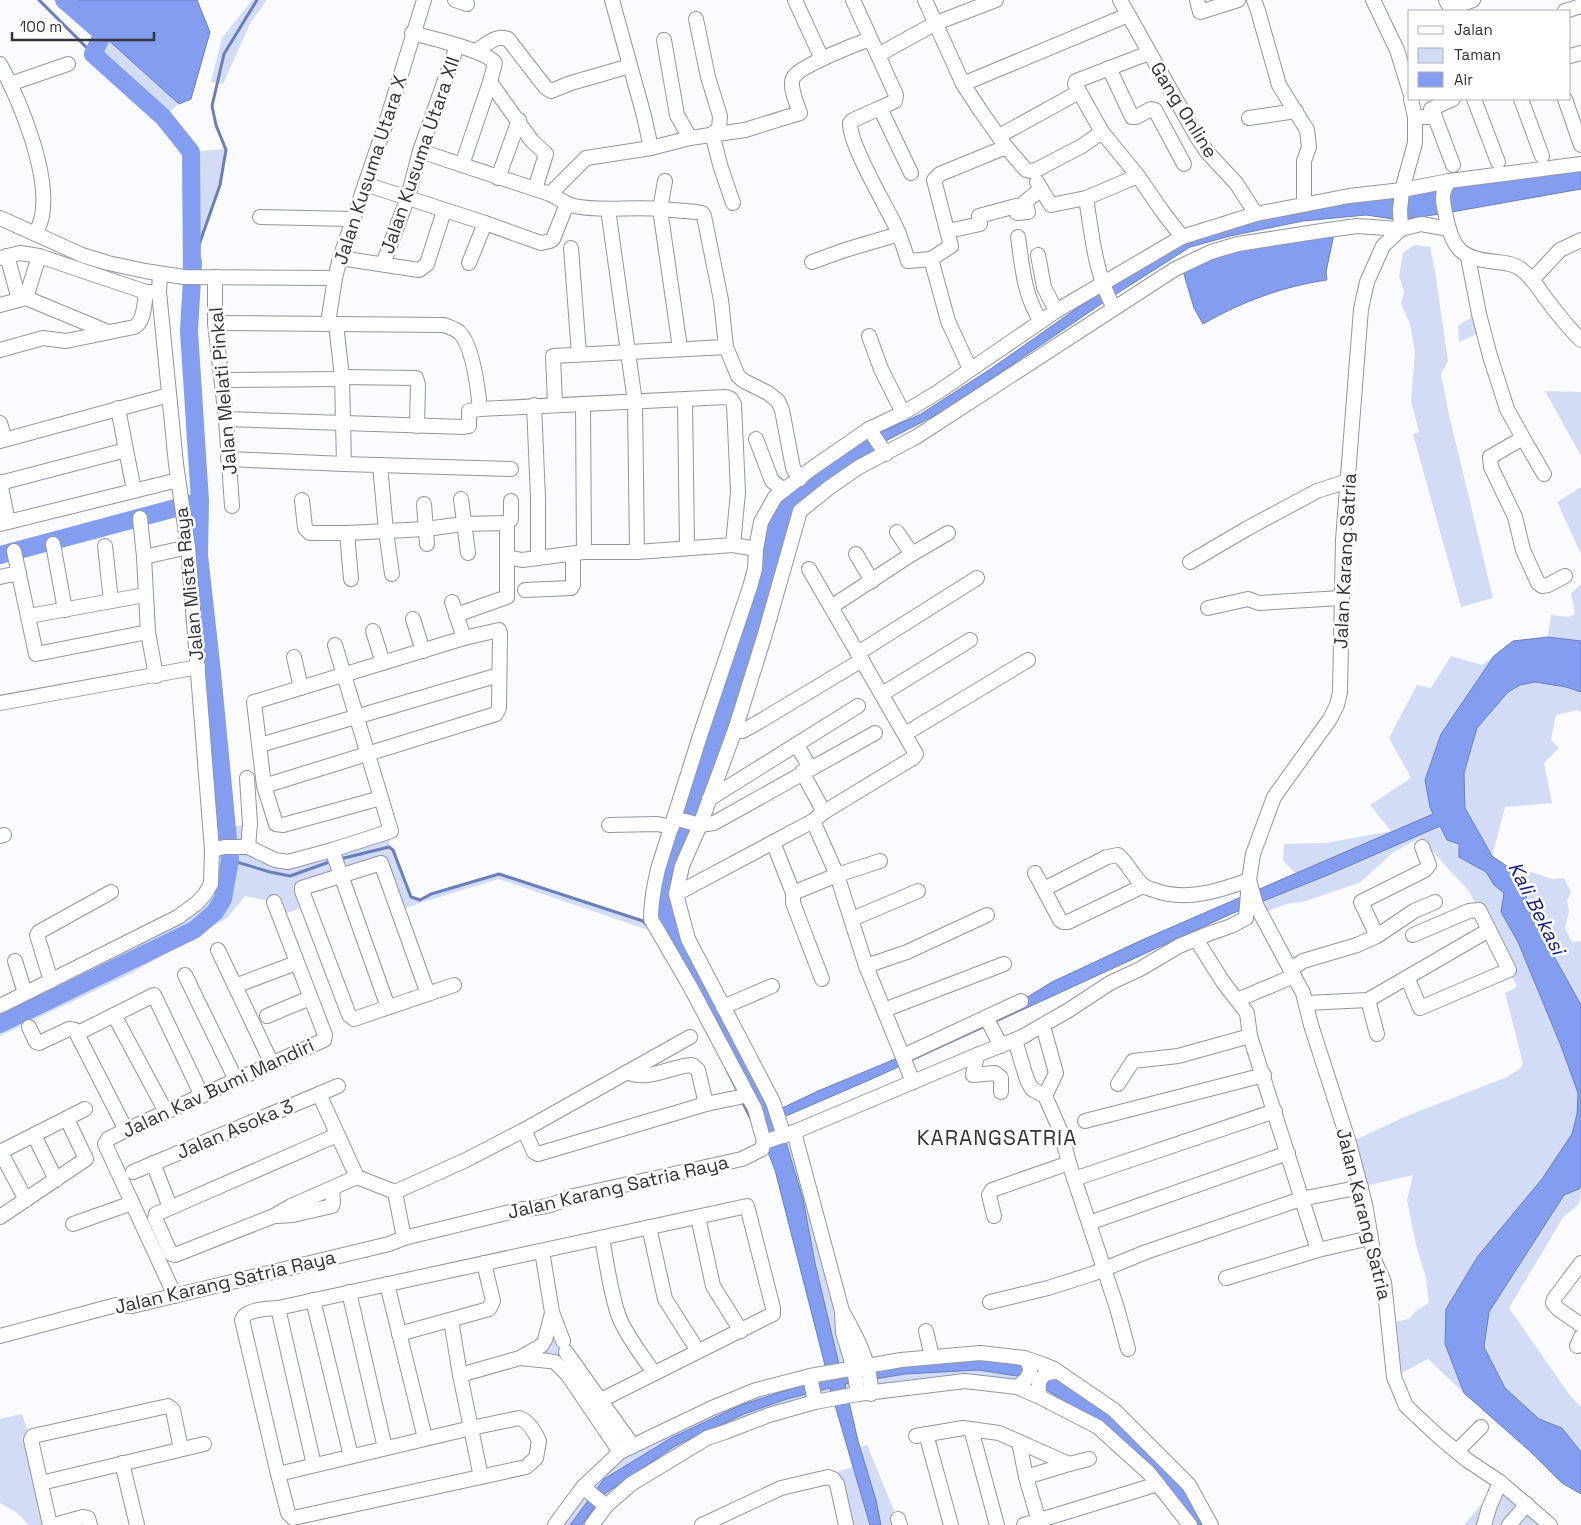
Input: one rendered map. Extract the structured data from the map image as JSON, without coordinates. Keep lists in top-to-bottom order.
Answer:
{
  "streets": {
    "street": [
      "Gang Online",
      "Jalan Kusuma Utara XII",
      "Jalan Kusuma Utara X",
      "Jalan Melati Pinkal",
      "Jalan Karang Satria",
      "Jalan Mista Raya",
      "Jalan Kav Bumi Mandiri",
      "Jalan Asoka 3",
      "Jalan Karang Satria Raya"
    ]
  },
  "crossings": [
    ["Jalan Kusuma Utara X", "Jalan Melati Pinkal"],
    ["Jalan Kusuma Utara X", "Jalan Mista Raya"],
    ["Jalan Kav Bumi Mandiri", "Jalan Karang Satria Raya"]
  ],
  "districts": ["KARANGSATRIA"],
  "water": ["Kali Bekasi"],
  "legend": ["Jalan", "Taman", "Air"],
  "scale_bar": "100 m"
}
